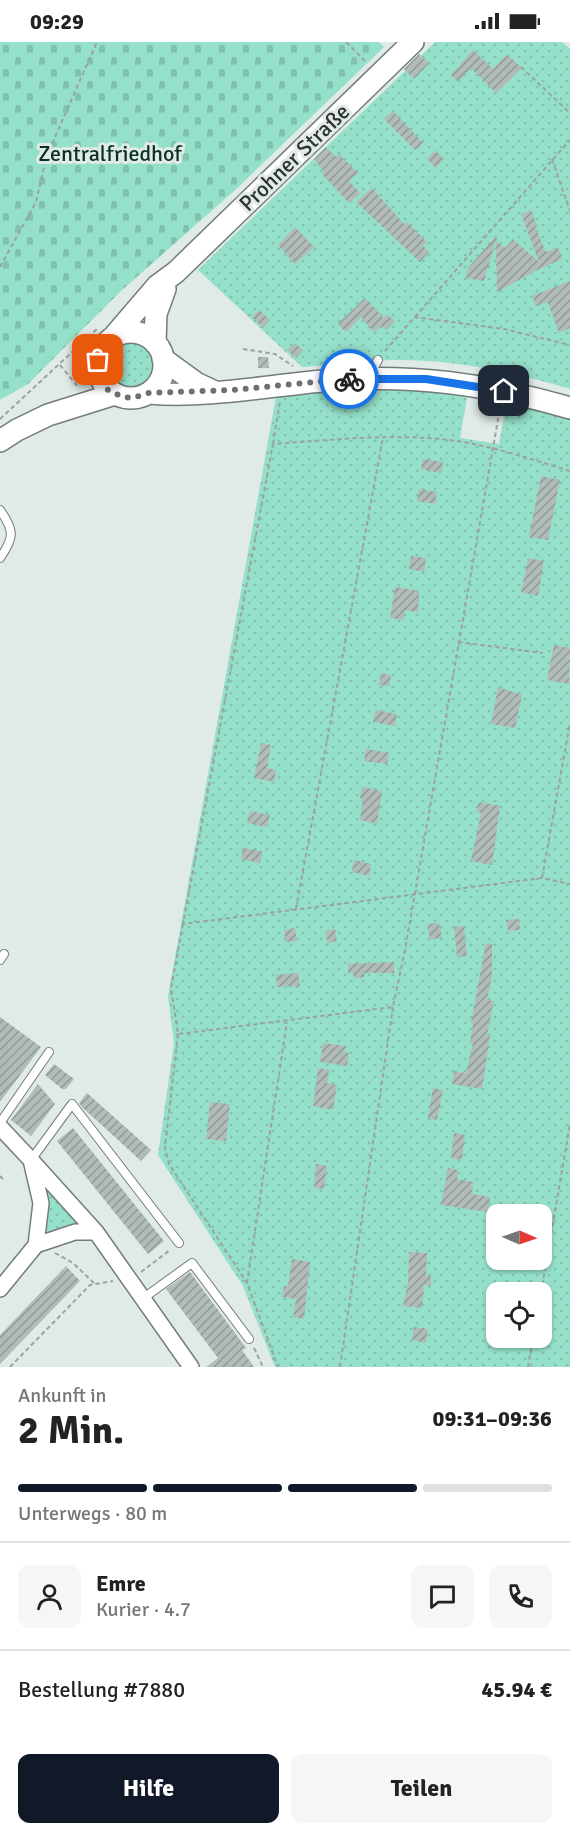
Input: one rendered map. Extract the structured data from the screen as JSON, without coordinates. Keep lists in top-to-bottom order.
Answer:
{
  "streets": {
    "main road": ["Prohner Straße"]
  },
  "parks": ["Zentralfriedhof"],
  "north": "right",
  "page": {
    "status": "09:29",
    "heading": ["2 Min.", "Ankunft in", "09:31–09:36"],
    "panel": [
      "Emre",
      "Kurier · 4.7",
      "Bestellung #7880",
      "45.94 €"
    ],
    "bar": "Unterwegs · 80 m",
    "buttons": ["Hilfe", "Teilen"]
  }
}
